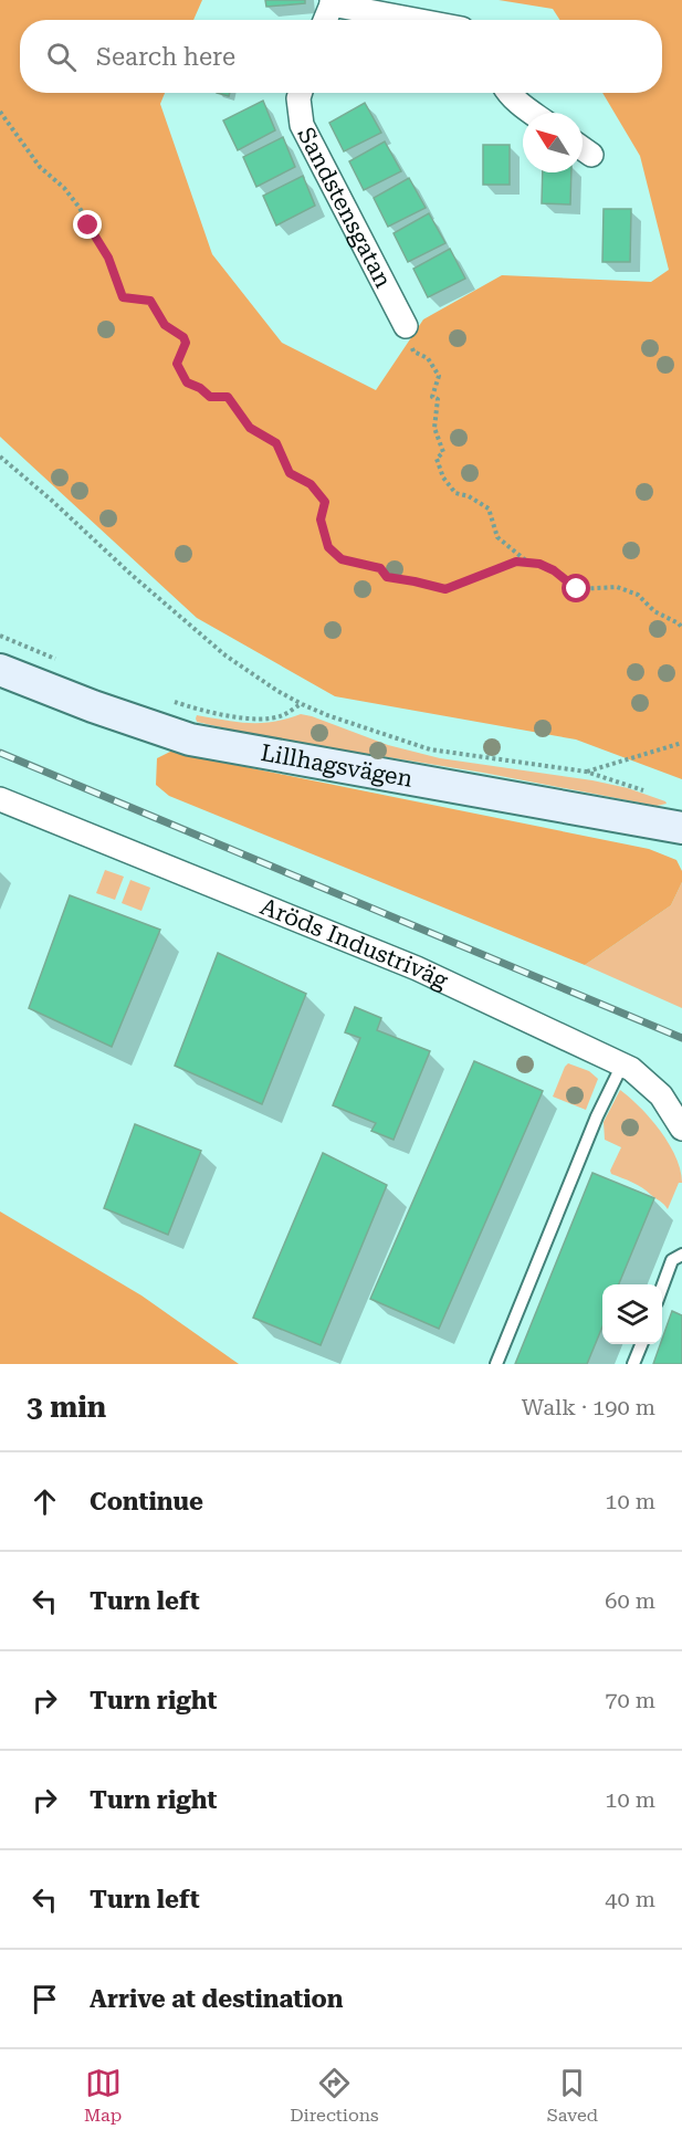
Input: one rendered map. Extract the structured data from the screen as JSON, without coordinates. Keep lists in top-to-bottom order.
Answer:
{
  "streets": {
    "street": ["Sandstensgatan", "Lillhagsvägen", "Aröds Industriväg"]
  },
  "north": "top left",
  "page": {
    "search": "Search here",
    "heading": ["3 min", "Walk · 190 m"],
    "list": [
      ["Continue", "10 m"],
      ["Turn left", "60 m"],
      ["Turn right", "70 m"],
      ["Turn right", "10 m"],
      ["Turn left", "40 m"],
      "Arrive at destination"
    ],
    "nav": ["Map", "Directions", "Saved"]
  }
}
